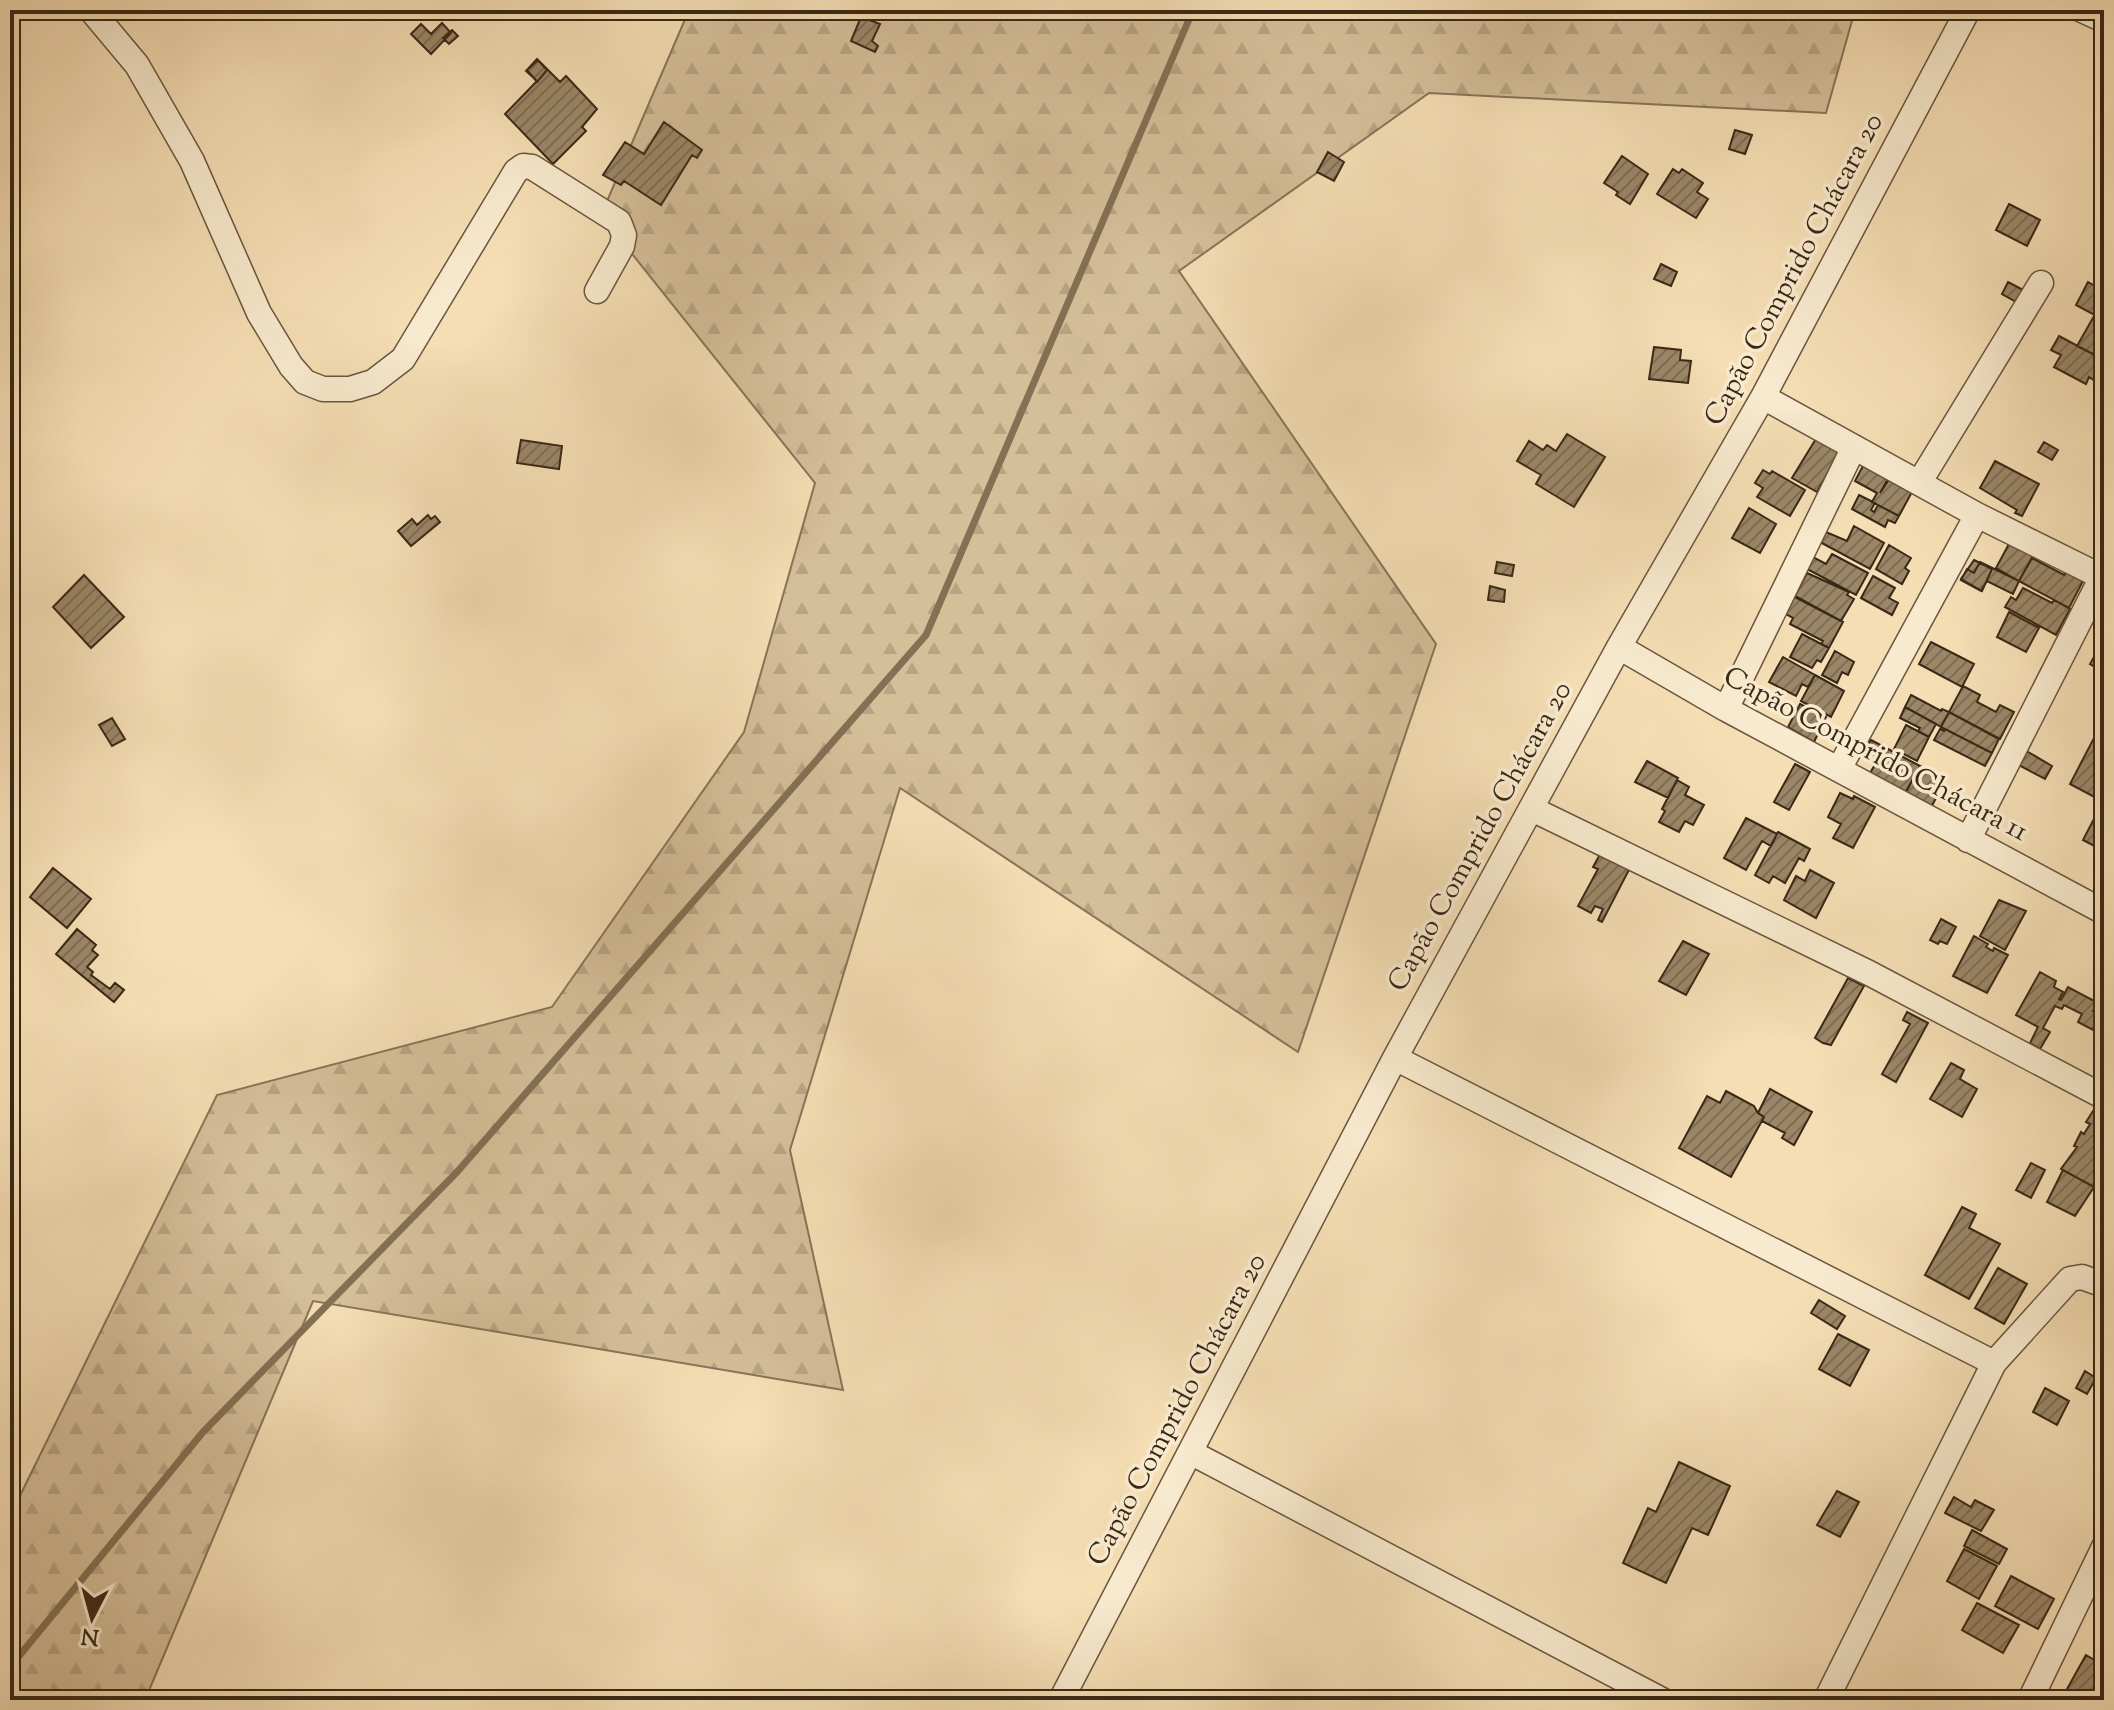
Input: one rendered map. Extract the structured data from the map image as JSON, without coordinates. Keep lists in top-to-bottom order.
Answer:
{
  "streets": {
    "street": ["Capão Comprido Chácara 20", "Capão Comprido Chácara 11"]
  },
  "crossings": [
    ["Capão Comprido Chácara 20", "Capão Comprido Chácara 11"]
  ],
  "north": "bottom"
}
